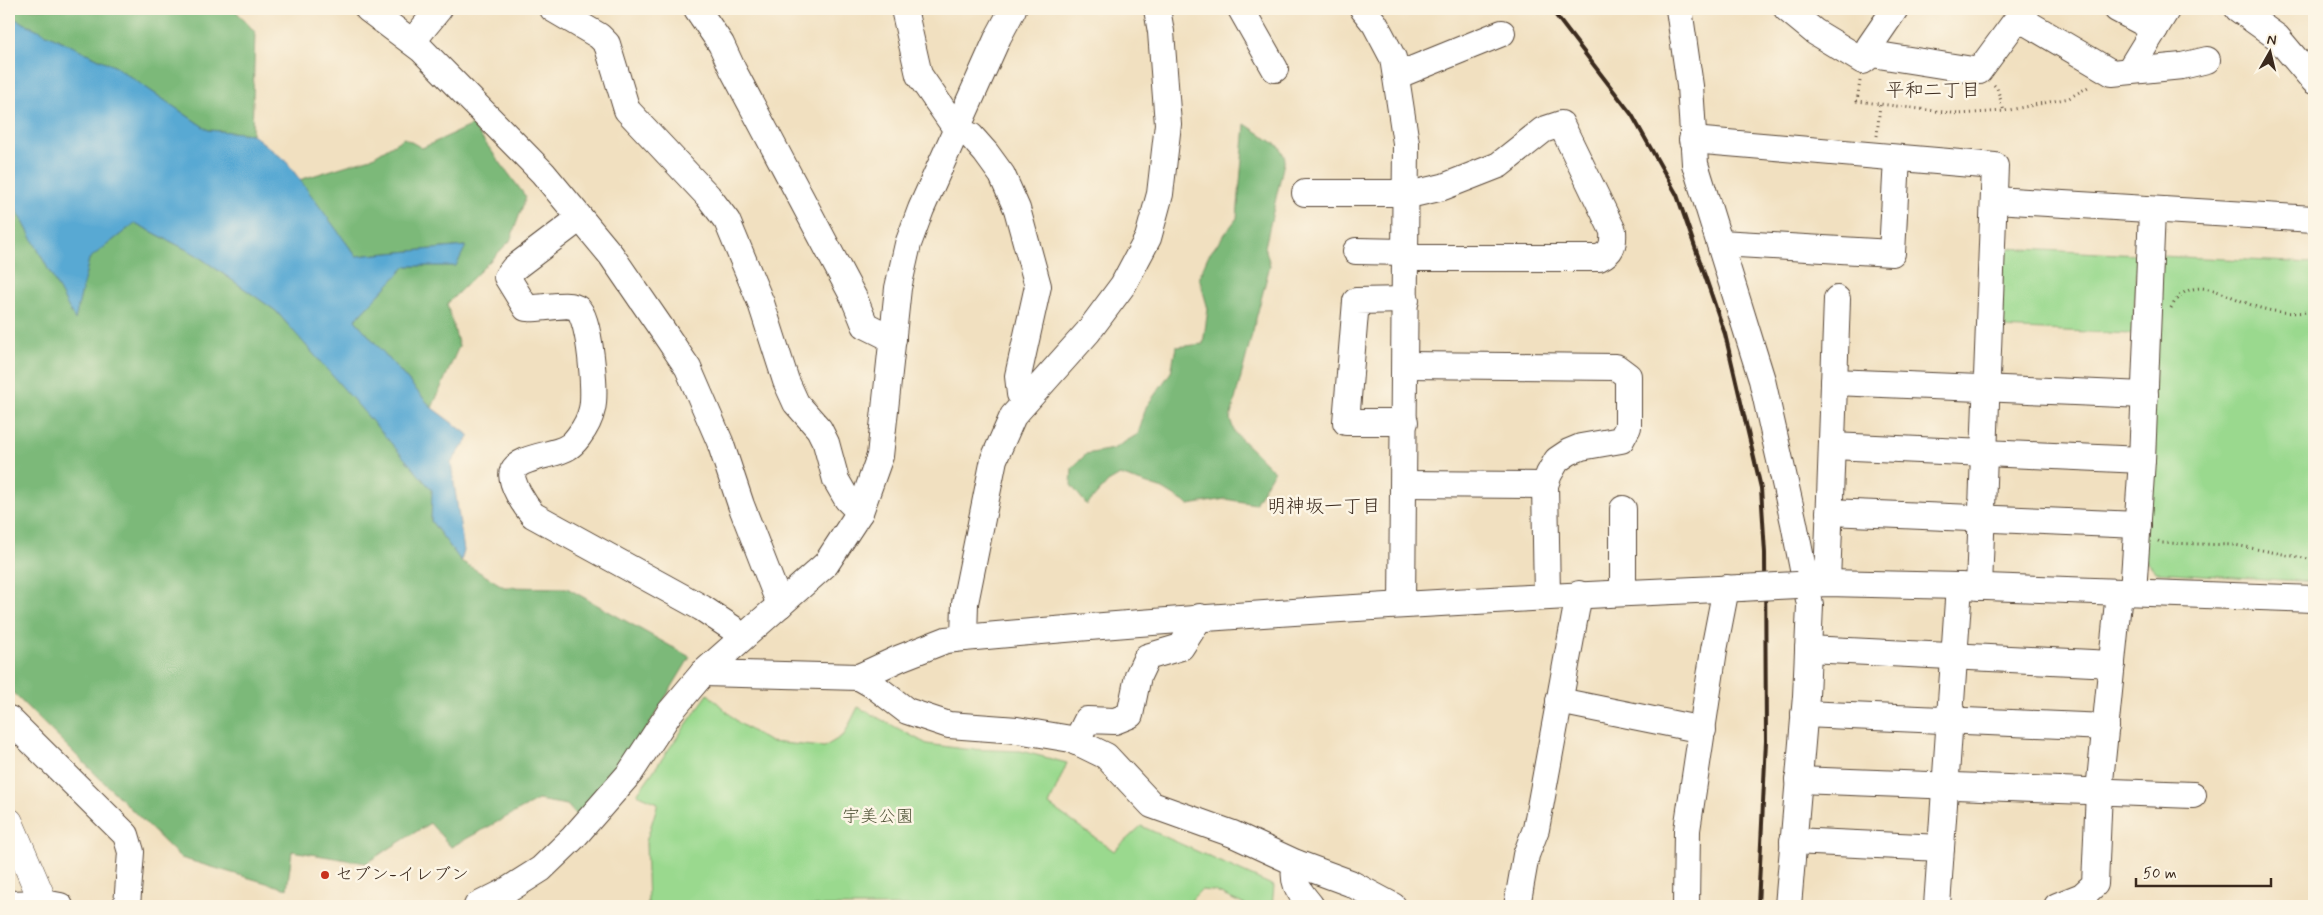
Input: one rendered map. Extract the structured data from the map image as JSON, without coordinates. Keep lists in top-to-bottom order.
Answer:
{
  "districts": ["平和二丁目", "明神坂一丁目"],
  "parks": ["宇美公園"],
  "places": ["セブン-イレブン"],
  "scale_bar": "50 m",
  "north": "top"
}
